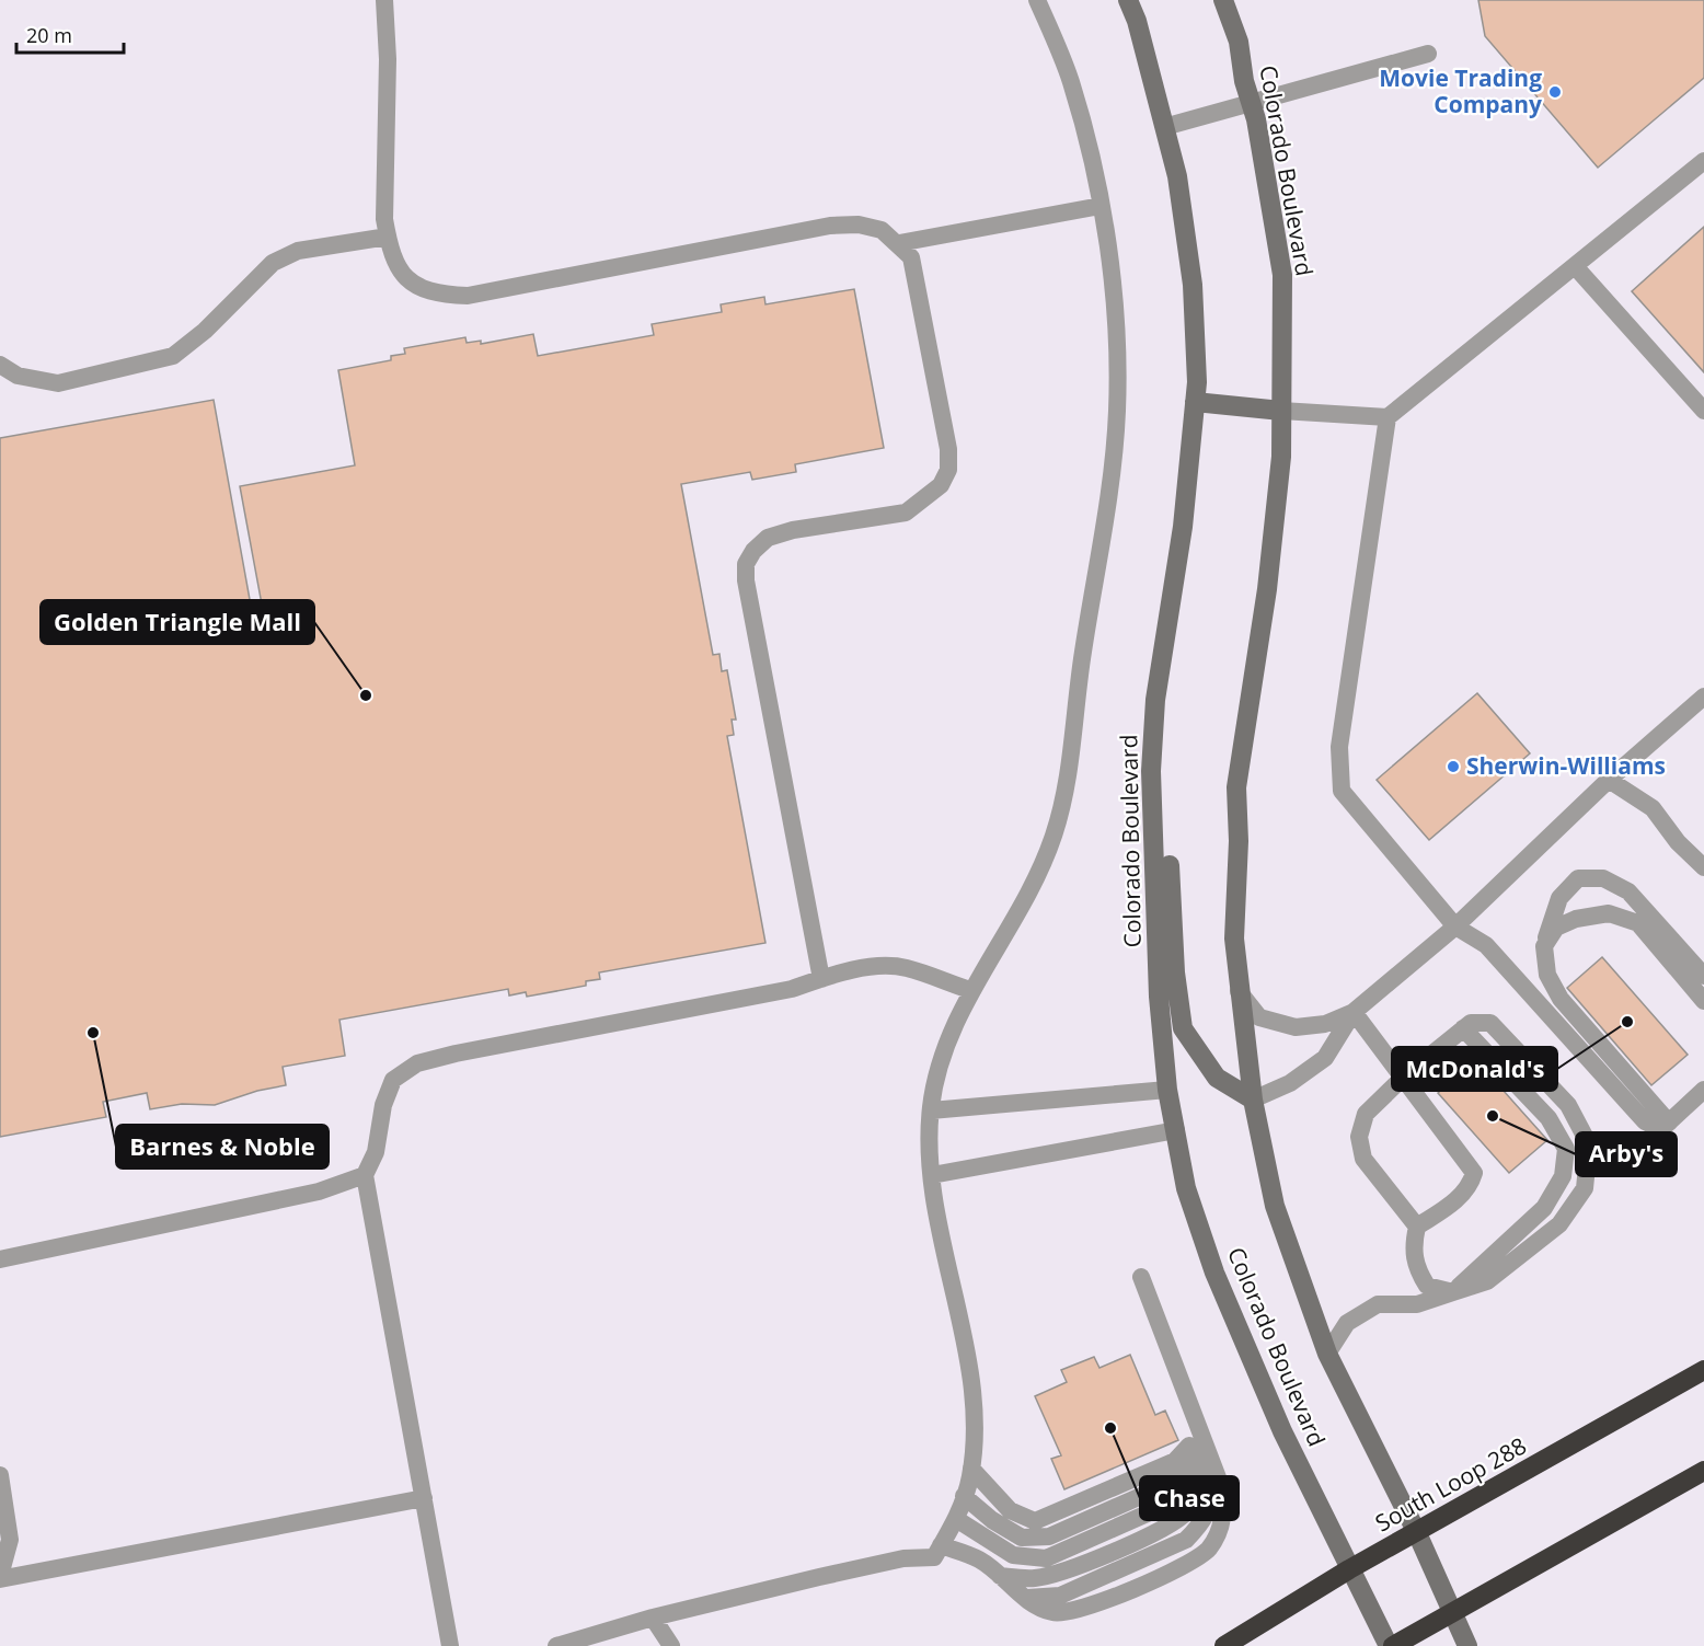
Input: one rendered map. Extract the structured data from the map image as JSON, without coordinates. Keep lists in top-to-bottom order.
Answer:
{
  "streets": {
    "highway": ["South Loop 288"],
    "main road": ["Colorado Boulevard"]
  },
  "crossings": [
    ["Colorado Boulevard", "South Loop 288"]
  ],
  "places": [
    "Movie Trading Company",
    "Golden Triangle Mall",
    "Sherwin-Williams",
    "McDonald's",
    "Barnes & Noble",
    "Arby's",
    "Chase"
  ],
  "scale_bar": "20 m"
}
